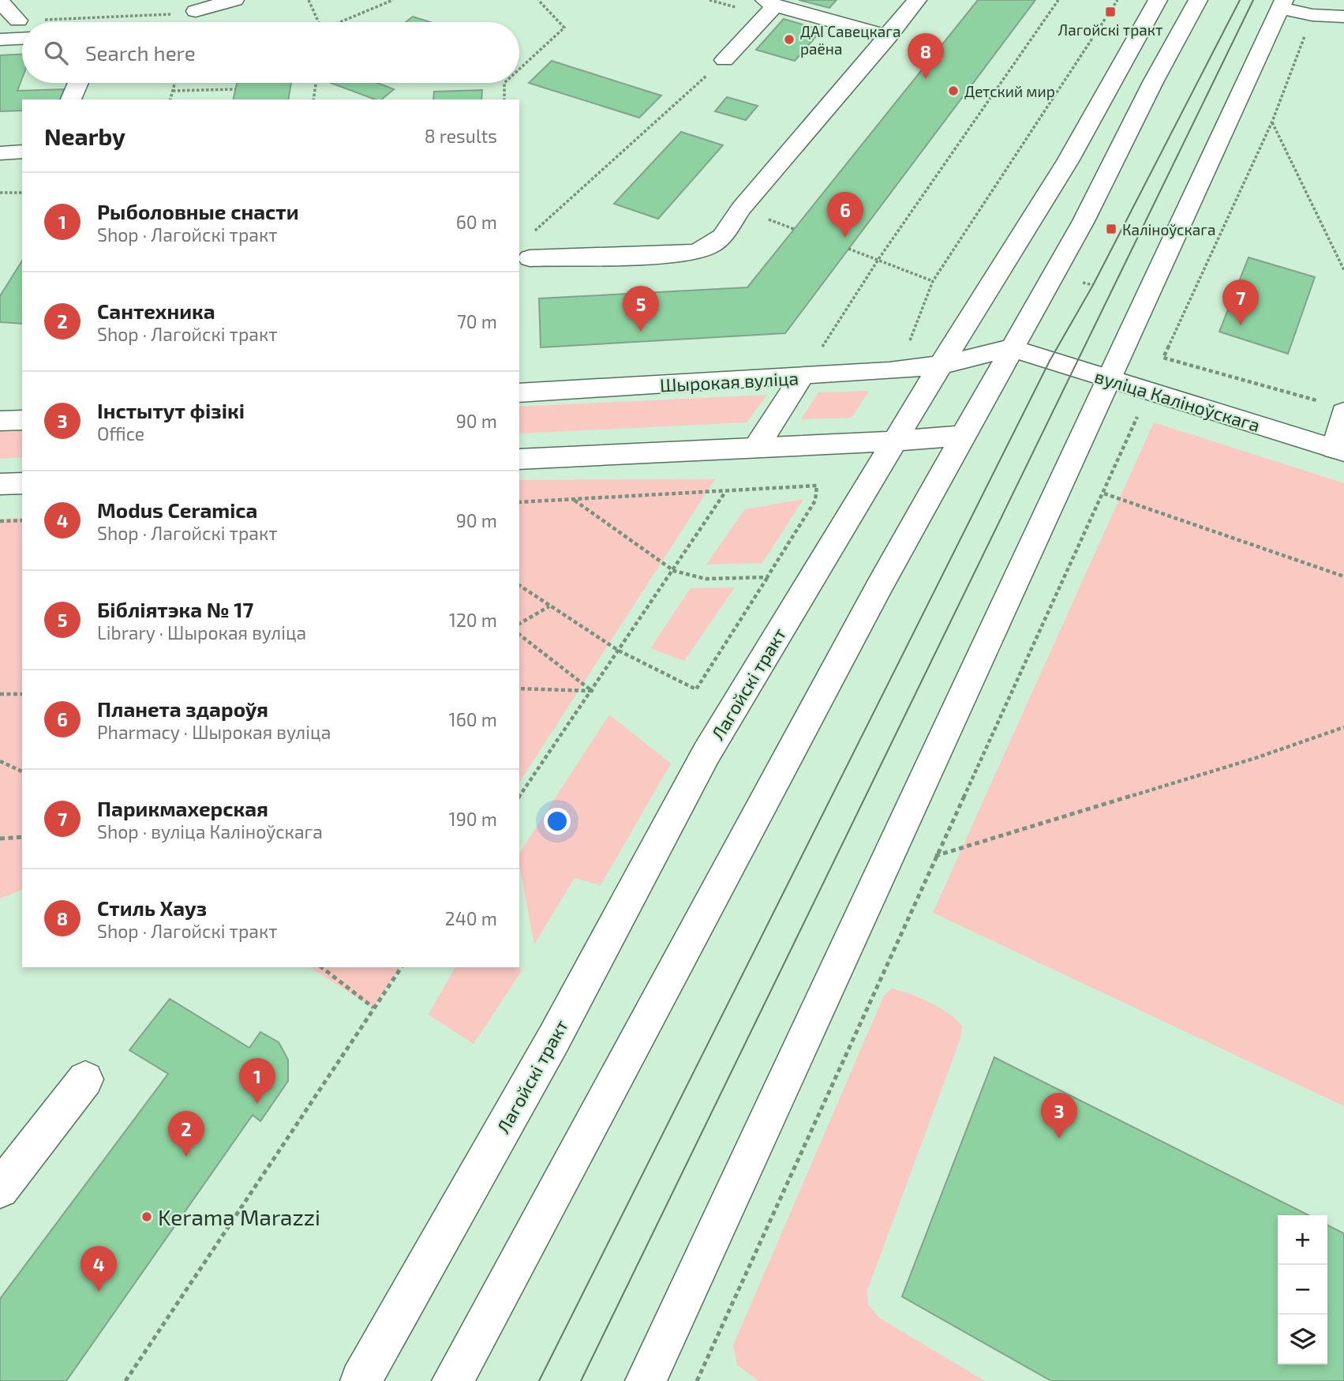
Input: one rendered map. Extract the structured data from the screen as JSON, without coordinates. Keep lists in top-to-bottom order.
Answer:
{
  "streets": {
    "main road": ["Шырокая вуліца", "вуліца Каліноўскага", "Лагойскі тракт"]
  },
  "crossings": [
    ["Шырокая вуліца", "вуліца Каліноўскага"],
    ["Шырокая вуліца", "Лагойскі тракт"]
  ],
  "places": {
    "transit": ["Лагойскі тракт", "Каліноўскага"],
    "other": ["ДАІ Савецкага раёна", "Детский мир", "Kerama Marazzi"]
  },
  "page": {
    "search": "Search here",
    "pins": [
      "8",
      "6",
      "7",
      "5",
      "1",
      "3",
      "2",
      "4"
    ],
    "heading": ["Nearby", "8 results"],
    "list": [
      {
        "mark": "1",
        "name": "Рыболовные снасти",
        "note": "Shop · Лагойскі тракт",
        "value": "60 m"
      },
      {
        "mark": "2",
        "name": "Сантехника",
        "note": "Shop · Лагойскі тракт",
        "value": "70 m"
      },
      {
        "mark": "3",
        "name": "Інстытут фізікі",
        "note": "Office",
        "value": "90 m"
      },
      {
        "mark": "4",
        "name": "Modus Ceramica",
        "note": "Shop · Лагойскі тракт",
        "value": "90 m"
      },
      {
        "mark": "5",
        "name": "Бібліятэка № 17",
        "note": "Library · Шырокая вуліца",
        "value": "120 m"
      },
      {
        "mark": "6",
        "name": "Планета здароўя",
        "note": "Pharmacy · Шырокая вуліца",
        "value": "160 m"
      },
      {
        "mark": "7",
        "name": "Парикмахерская",
        "note": "Shop · вуліца Каліноўскага",
        "value": "190 m"
      },
      {
        "mark": "8",
        "name": "Стиль Хауз",
        "note": "Shop · Лагойскі тракт",
        "value": "240 m"
      }
    ],
    "map_buttons": ["+", "−"]
  }
}
